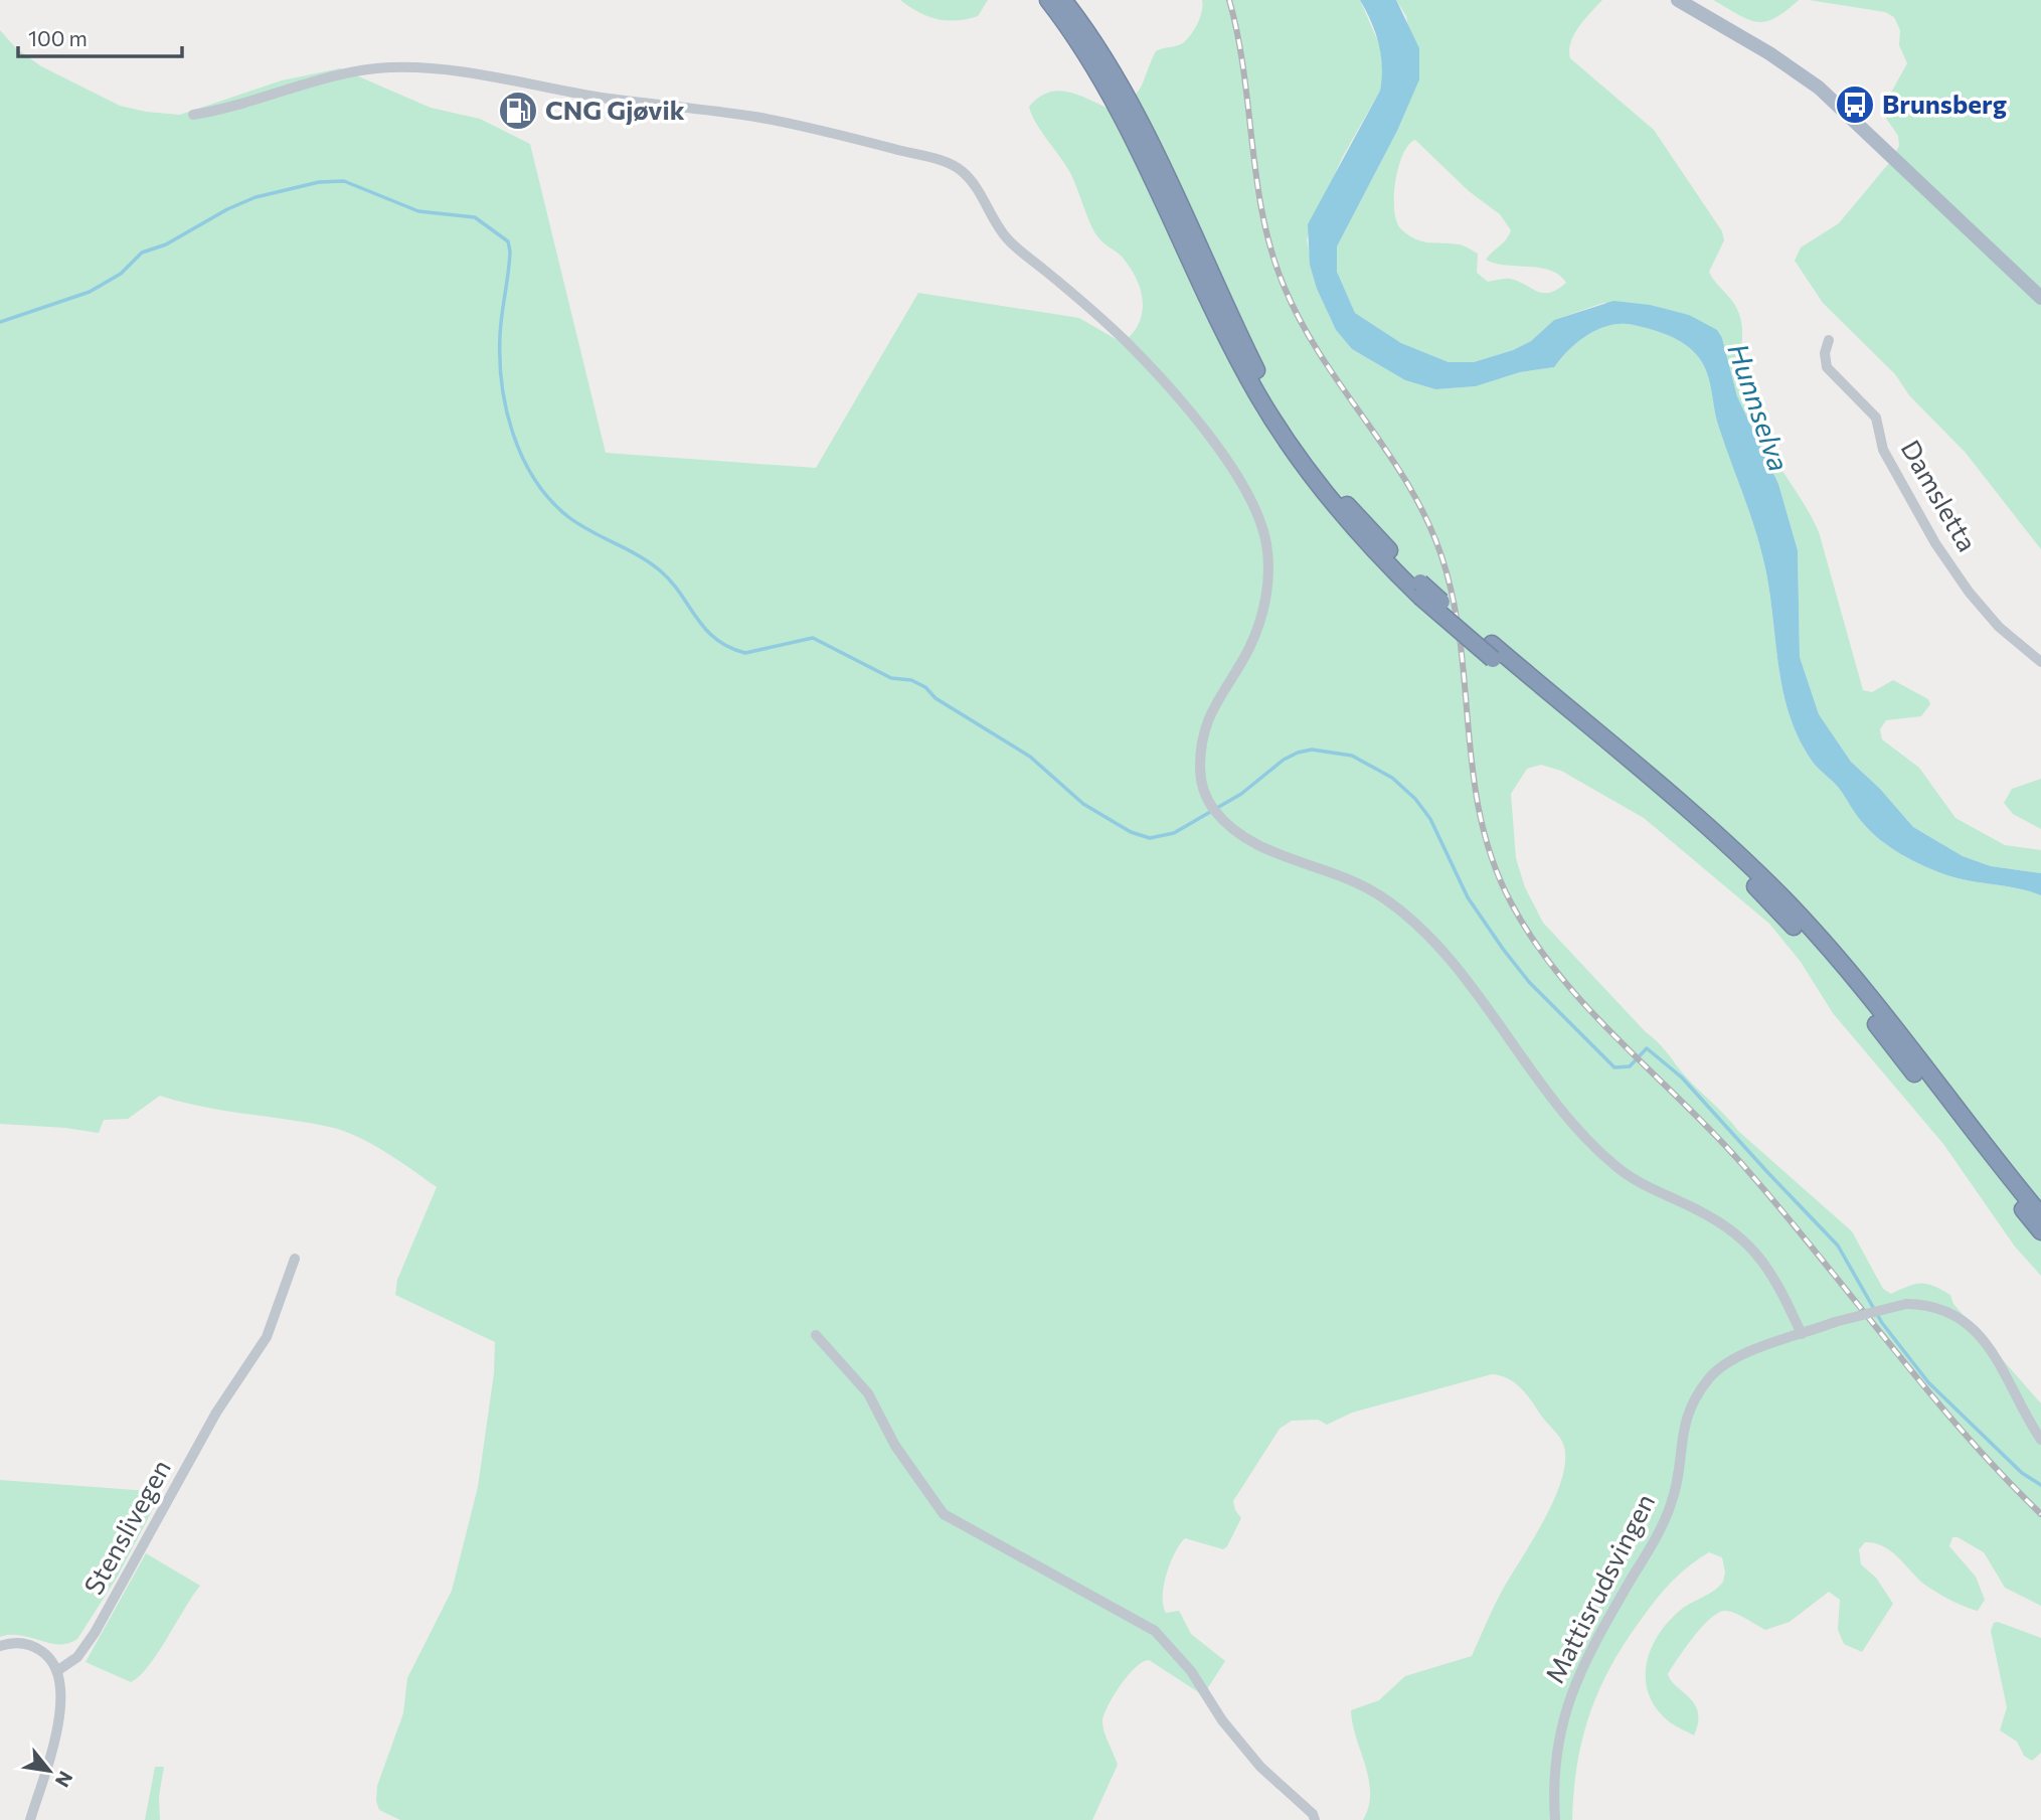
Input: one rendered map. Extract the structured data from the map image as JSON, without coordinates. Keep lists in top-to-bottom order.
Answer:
{
  "streets": {
    "street": ["Damsletta", "Stenslivegen", "Mattisrudsvingen"]
  },
  "water": ["Hunnselva"],
  "places": {
    "bus stop": ["Brunsberg"],
    "fuel station": ["CNG Gjøvik"]
  },
  "scale_bar": "100 m",
  "north": "bottom right"
}
